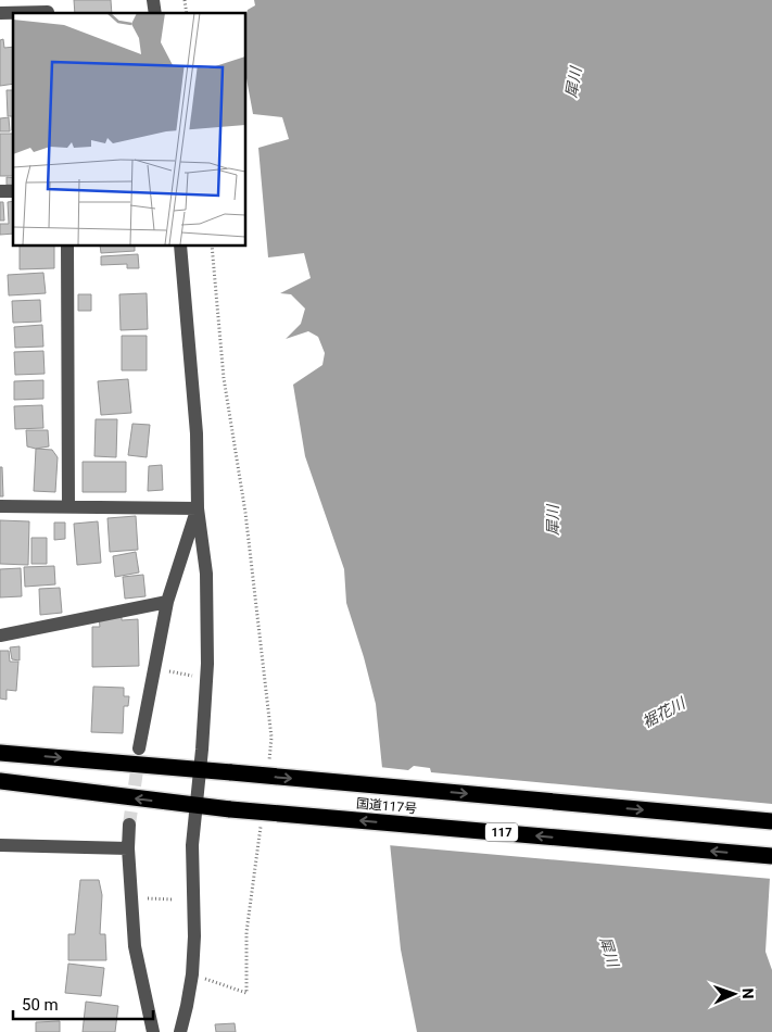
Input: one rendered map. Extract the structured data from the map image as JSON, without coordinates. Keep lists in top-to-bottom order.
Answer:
{
  "streets": {
    "highway": ["国道117号", "117"]
  },
  "water": ["犀川", "裾花川"],
  "scale_bar": "50 m",
  "north": "right"
}
